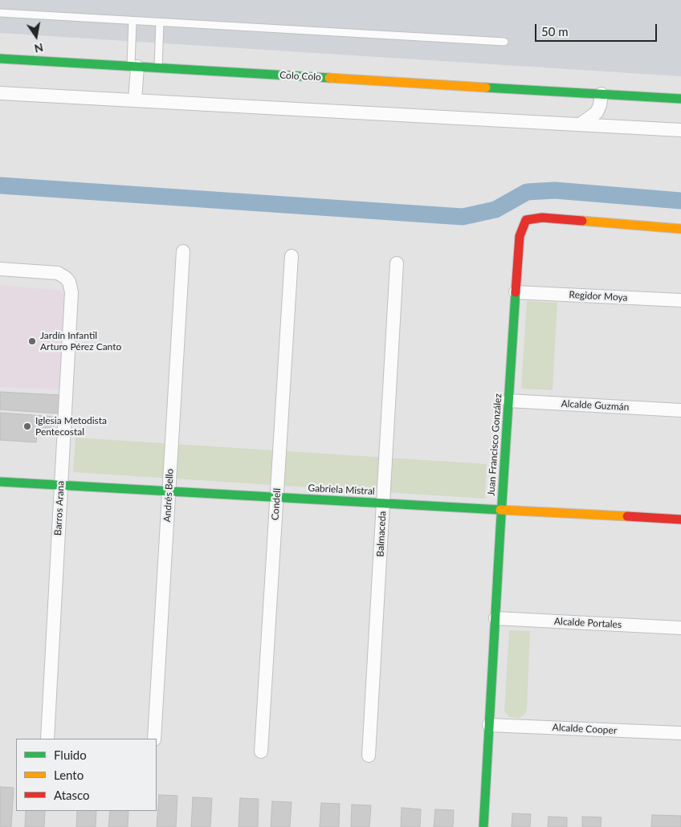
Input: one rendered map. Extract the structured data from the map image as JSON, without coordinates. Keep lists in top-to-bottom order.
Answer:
{
  "streets": {
    "street": [
      "Colo Colo",
      "Regidor Moya",
      "Alcalde Guzmán",
      "Juan Francisco González",
      "Gabriela Mistral",
      "Andrés Bello",
      "Condell",
      "Barros Arana",
      "Balmaceda",
      "Alcalde Portales",
      "Alcalde Cooper"
    ]
  },
  "crossings": [
    ["Regidor Moya", "Juan Francisco González"],
    ["Alcalde Guzmán", "Juan Francisco González"],
    ["Juan Francisco González", "Gabriela Mistral"],
    ["Juan Francisco González", "Alcalde Portales"],
    ["Juan Francisco González", "Alcalde Cooper"],
    ["Gabriela Mistral", "Andrés Bello"],
    ["Gabriela Mistral", "Condell"],
    ["Gabriela Mistral", "Barros Arana"],
    ["Gabriela Mistral", "Balmaceda"]
  ],
  "places": ["Jardín Infantil Arturo Pérez Canto", "Iglesia Metodista Pentecostal"],
  "legend": ["Fluido", "Lento", "Atasco"],
  "scale_bar": "50 m",
  "north": "bottom"
}
